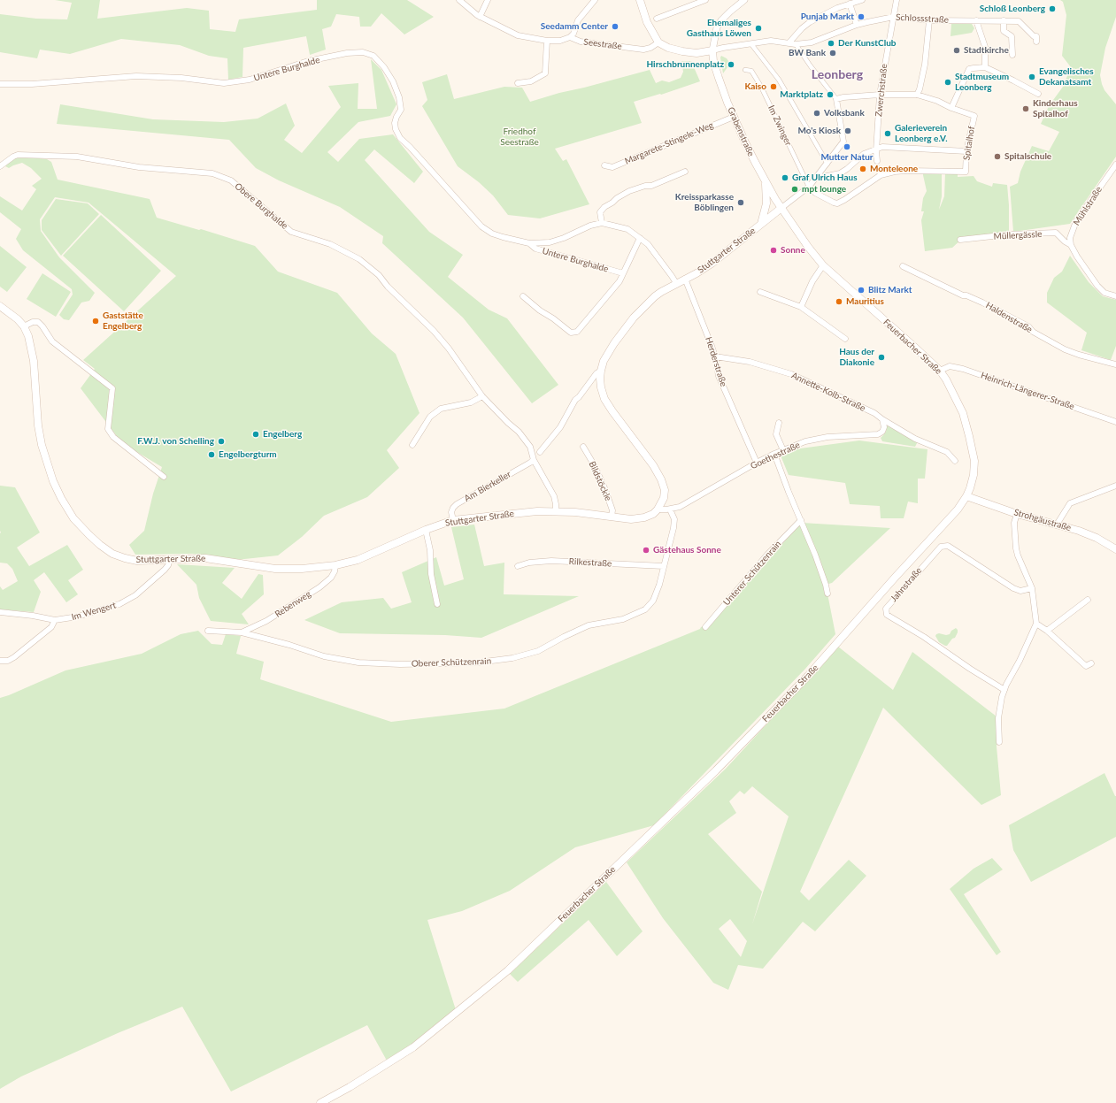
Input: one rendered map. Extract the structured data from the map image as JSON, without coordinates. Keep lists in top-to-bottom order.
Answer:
{
  "streets": {
    "main road": [
      "Grabenstraße",
      "Stuttgarter Straße",
      "Feuerbacher Straße",
      "Strohgäustraße"
    ],
    "street": [
      "Schlossstraße",
      "Seestraße",
      "Untere Burghalde",
      "Zwerchstraße",
      "Im Zwinger",
      "Margarete-Stingele-Weg",
      "Spitalhof",
      "Obere Burghalde",
      "Mühlstraße",
      "Müllergässle",
      "Haldenstraße",
      "Herderstraße",
      "Heinrich-Längerer-Straße",
      "Annette-Kolb-Straße",
      "Goethestraße",
      "Bildstöckle",
      "Am Bierkeller",
      "Rilkestraße",
      "Unterer Schützenrain",
      "Jahnstraße",
      "Rebenweg",
      "Im Wengert",
      "Oberer Schützenrain"
    ]
  },
  "crossings": [
    ["Schlossstraße", "Zwerchstraße"],
    ["Grabenstraße", "Margarete-Stingele-Weg"],
    ["Grabenstraße", "Stuttgarter Straße"],
    ["Grabenstraße", "Feuerbacher Straße"],
    ["Obere Burghalde", "Stuttgarter Straße"],
    ["Obere Burghalde", "Am Bierkeller"],
    ["Mühlstraße", "Müllergässle"],
    ["Stuttgarter Straße", "Feuerbacher Straße"],
    ["Stuttgarter Straße", "Herderstraße"],
    ["Stuttgarter Straße", "Goethestraße"],
    ["Stuttgarter Straße", "Bildstöckle"],
    ["Stuttgarter Straße", "Am Bierkeller"],
    ["Stuttgarter Straße", "Rebenweg"],
    ["Stuttgarter Straße", "Im Wengert"],
    ["Feuerbacher Straße", "Heinrich-Längerer-Straße"],
    ["Feuerbacher Straße", "Strohgäustraße"],
    ["Herderstraße", "Annette-Kolb-Straße"],
    ["Herderstraße", "Goethestraße"],
    ["Annette-Kolb-Straße", "Goethestraße"],
    ["Goethestraße", "Oberer Schützenrain"],
    ["Rilkestraße", "Oberer Schützenrain"],
    ["Rebenweg", "Oberer Schützenrain"]
  ],
  "districts": ["Leonberg"],
  "parks": ["Friedhof Seestraße"],
  "places": [
    "Schloß Leonberg",
    "Punjab Markt",
    "Seedamm Center",
    "Ehemaliges Gasthaus Löwen",
    "Der KunstClub",
    "Stadtkirche",
    "BW Bank",
    "Hirschbrunnenplatz",
    "Evangelisches Dekanatsamt",
    "Stadtmuseum Leonberg",
    "Kaiso",
    "Marktplatz",
    "Kinderhaus Spitalhof",
    "Volksbank",
    "Mo's Kiosk",
    "Galerieverein Leonberg e.V.",
    "Mutter Natur",
    "Spitalschule",
    "Monteleone",
    "Graf Ulrich Haus",
    "mpt lounge",
    "Kreissparkasse Böblingen",
    "Sonne",
    "Blitz Markt",
    "Mauritius",
    "Gaststätte Engelberg",
    "Haus der Diakonie",
    "Engelberg",
    "F.W.J. von Schelling",
    "Engelbergturm",
    "Gästehaus Sonne"
  ]
}
